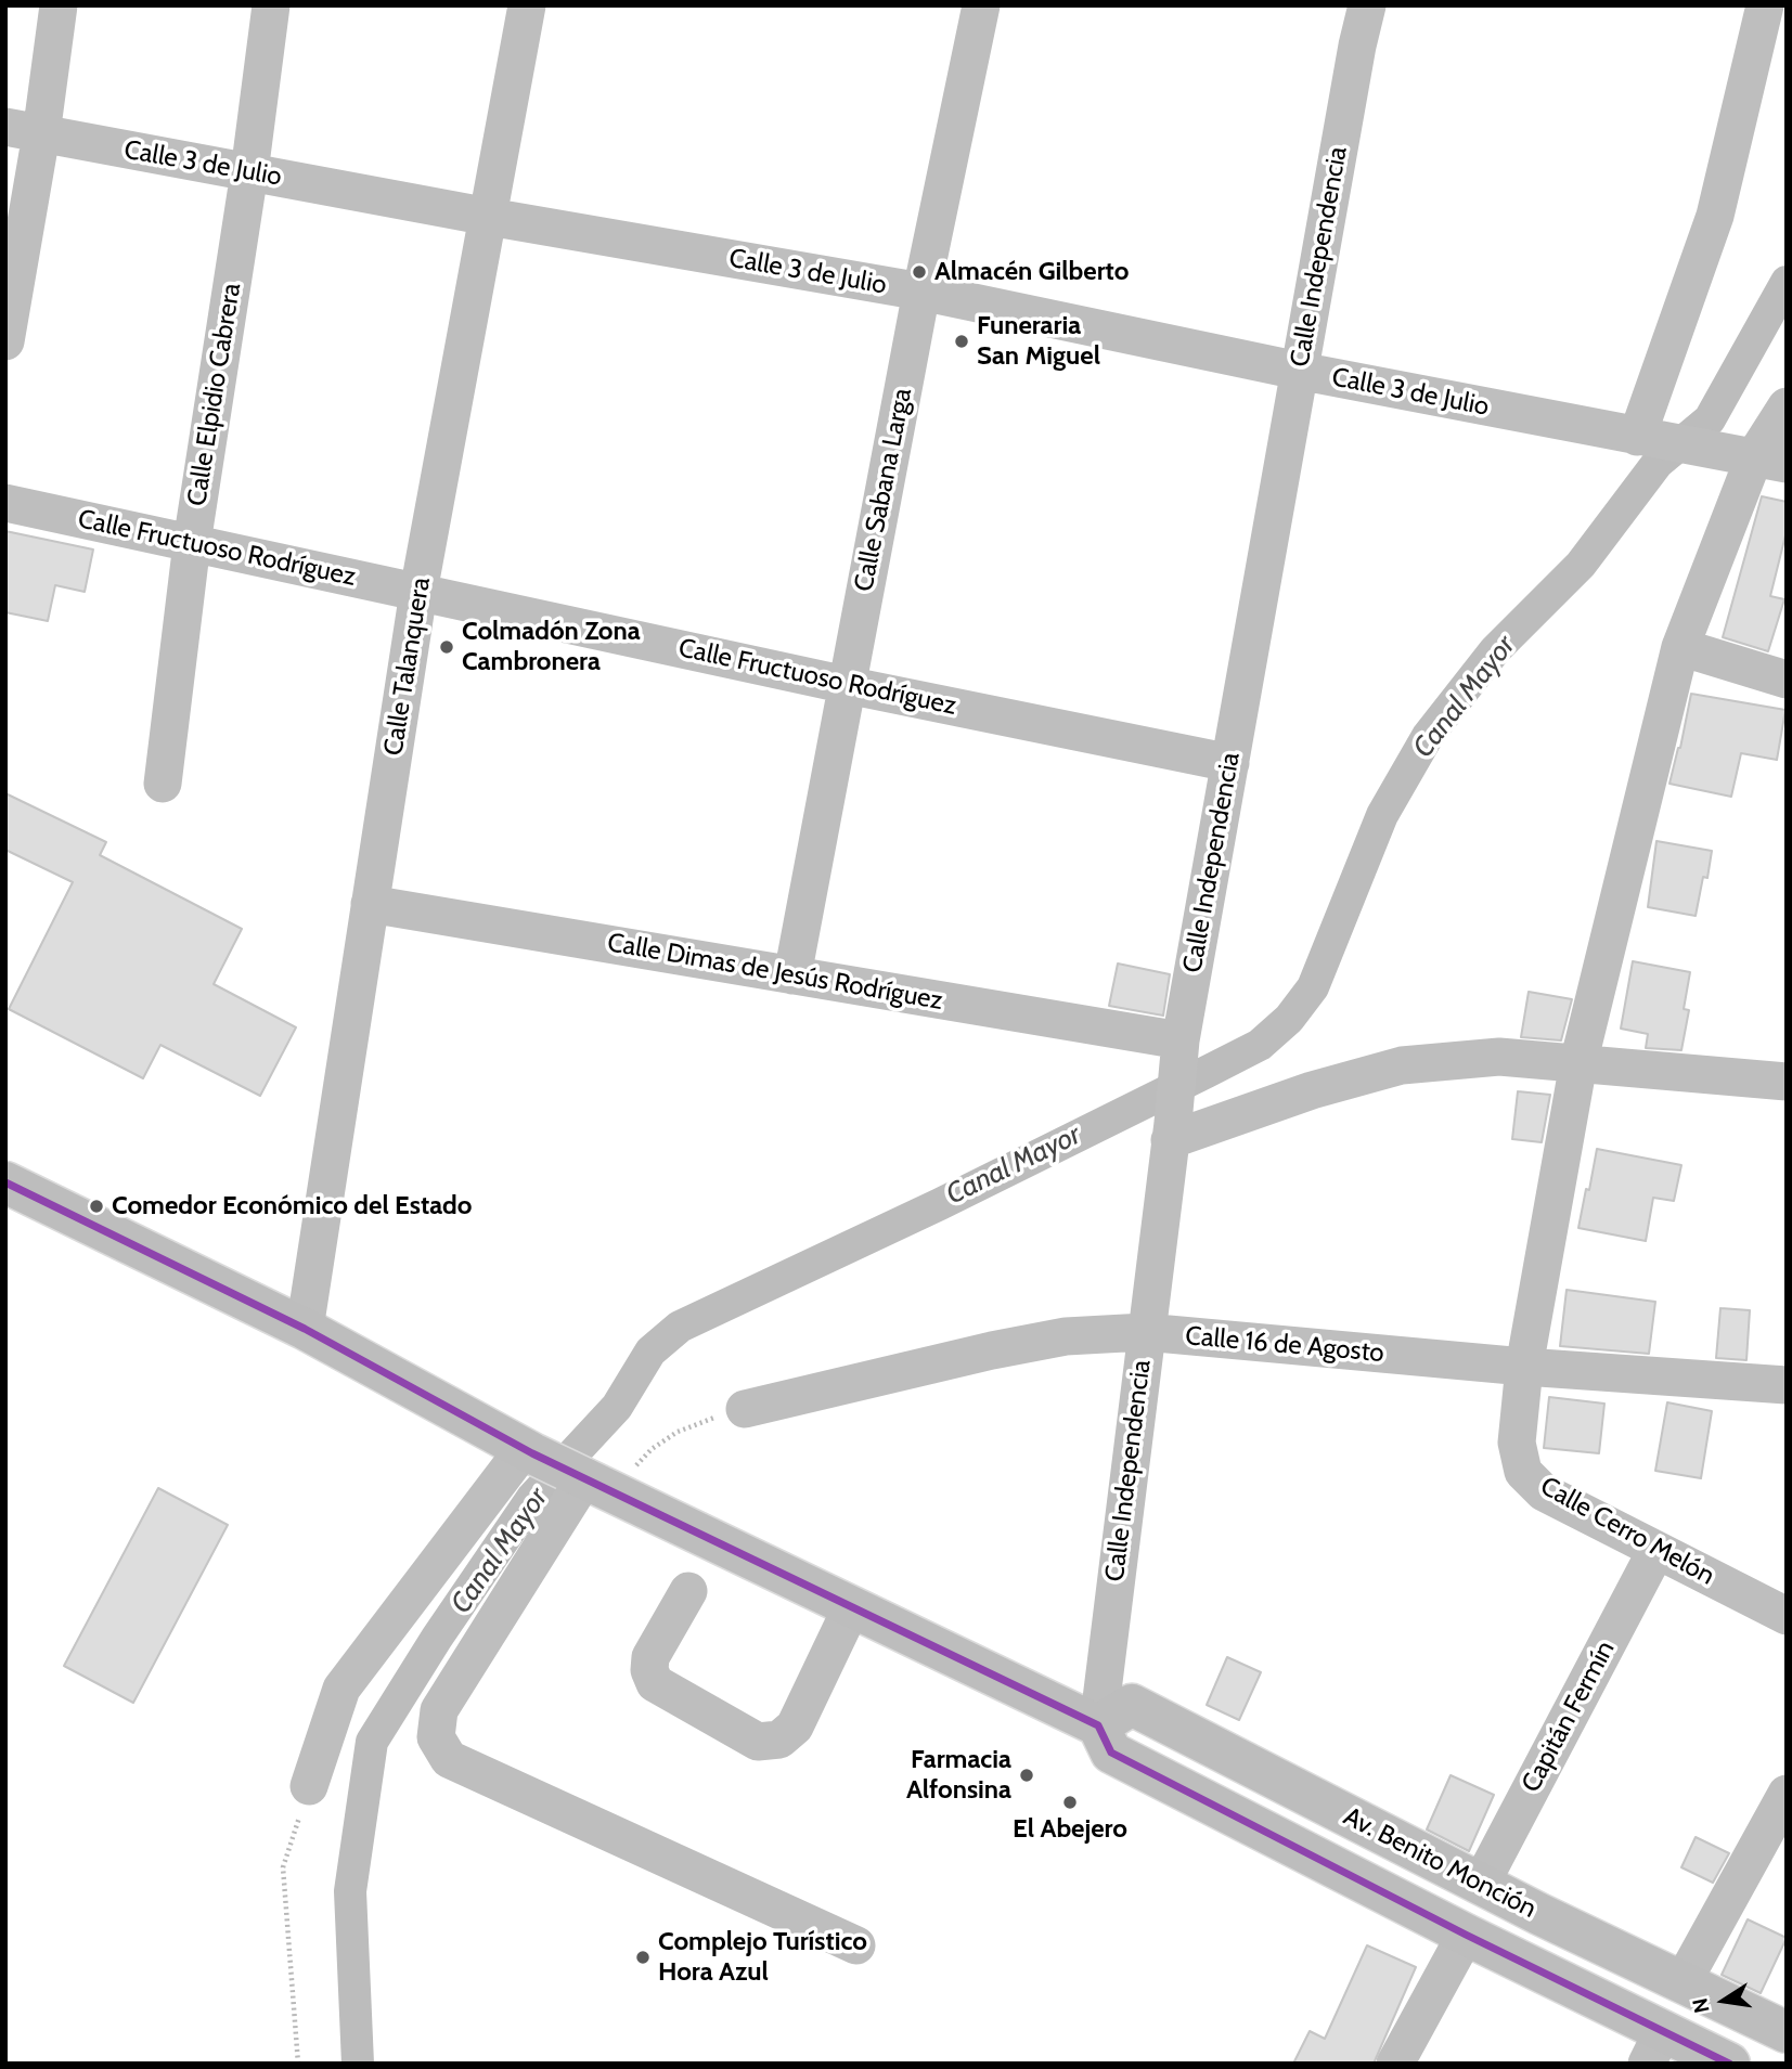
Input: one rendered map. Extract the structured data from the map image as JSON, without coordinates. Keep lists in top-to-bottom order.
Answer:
{
  "streets": {
    "main road": ["Av. Benito Monción"],
    "street": [
      "Calle 3 de Julio",
      "Calle Independencia",
      "Calle Elpidio Cabrera",
      "Calle Sabana Larga",
      "Calle Fructuoso Rodríguez",
      "Calle Talanquera",
      "Calle Dimas de Jesús Rodríguez",
      "Calle 16 de Agosto",
      "Calle Cerro Melón",
      "Capitán Fermín"
    ]
  },
  "crossings": [
    ["Calle 3 de Julio", "Calle Independencia"],
    ["Calle 3 de Julio", "Calle Elpidio Cabrera"],
    ["Calle 3 de Julio", "Calle Sabana Larga"],
    ["Calle 3 de Julio", "Calle Talanquera"],
    ["Calle 3 de Julio", "Calle Cerro Melón"],
    ["Calle Independencia", "Calle Fructuoso Rodríguez"],
    ["Calle Independencia", "Calle Dimas de Jesús Rodríguez"],
    ["Calle Independencia", "Calle 16 de Agosto"],
    ["Calle Independencia", "Av. Benito Monción"],
    ["Calle Elpidio Cabrera", "Calle Fructuoso Rodríguez"],
    ["Calle Sabana Larga", "Calle Fructuoso Rodríguez"],
    ["Calle Sabana Larga", "Calle Dimas de Jesús Rodríguez"],
    ["Calle Fructuoso Rodríguez", "Calle Talanquera"],
    ["Calle Talanquera", "Calle Dimas de Jesús Rodríguez"],
    ["Calle 16 de Agosto", "Calle Cerro Melón"],
    ["Calle Cerro Melón", "Capitán Fermín"],
    ["Capitán Fermín", "Av. Benito Monción"]
  ],
  "water": ["Canal Mayor"],
  "places": [
    "Almacén Gilberto",
    "Funeraria San Miguel",
    "Colmadón Zona Cambronera",
    "Comedor Económico del Estado",
    "Farmacia Alfonsina",
    "El Abejero",
    "Complejo Turístico Hora Azul"
  ],
  "north": "left"
}
